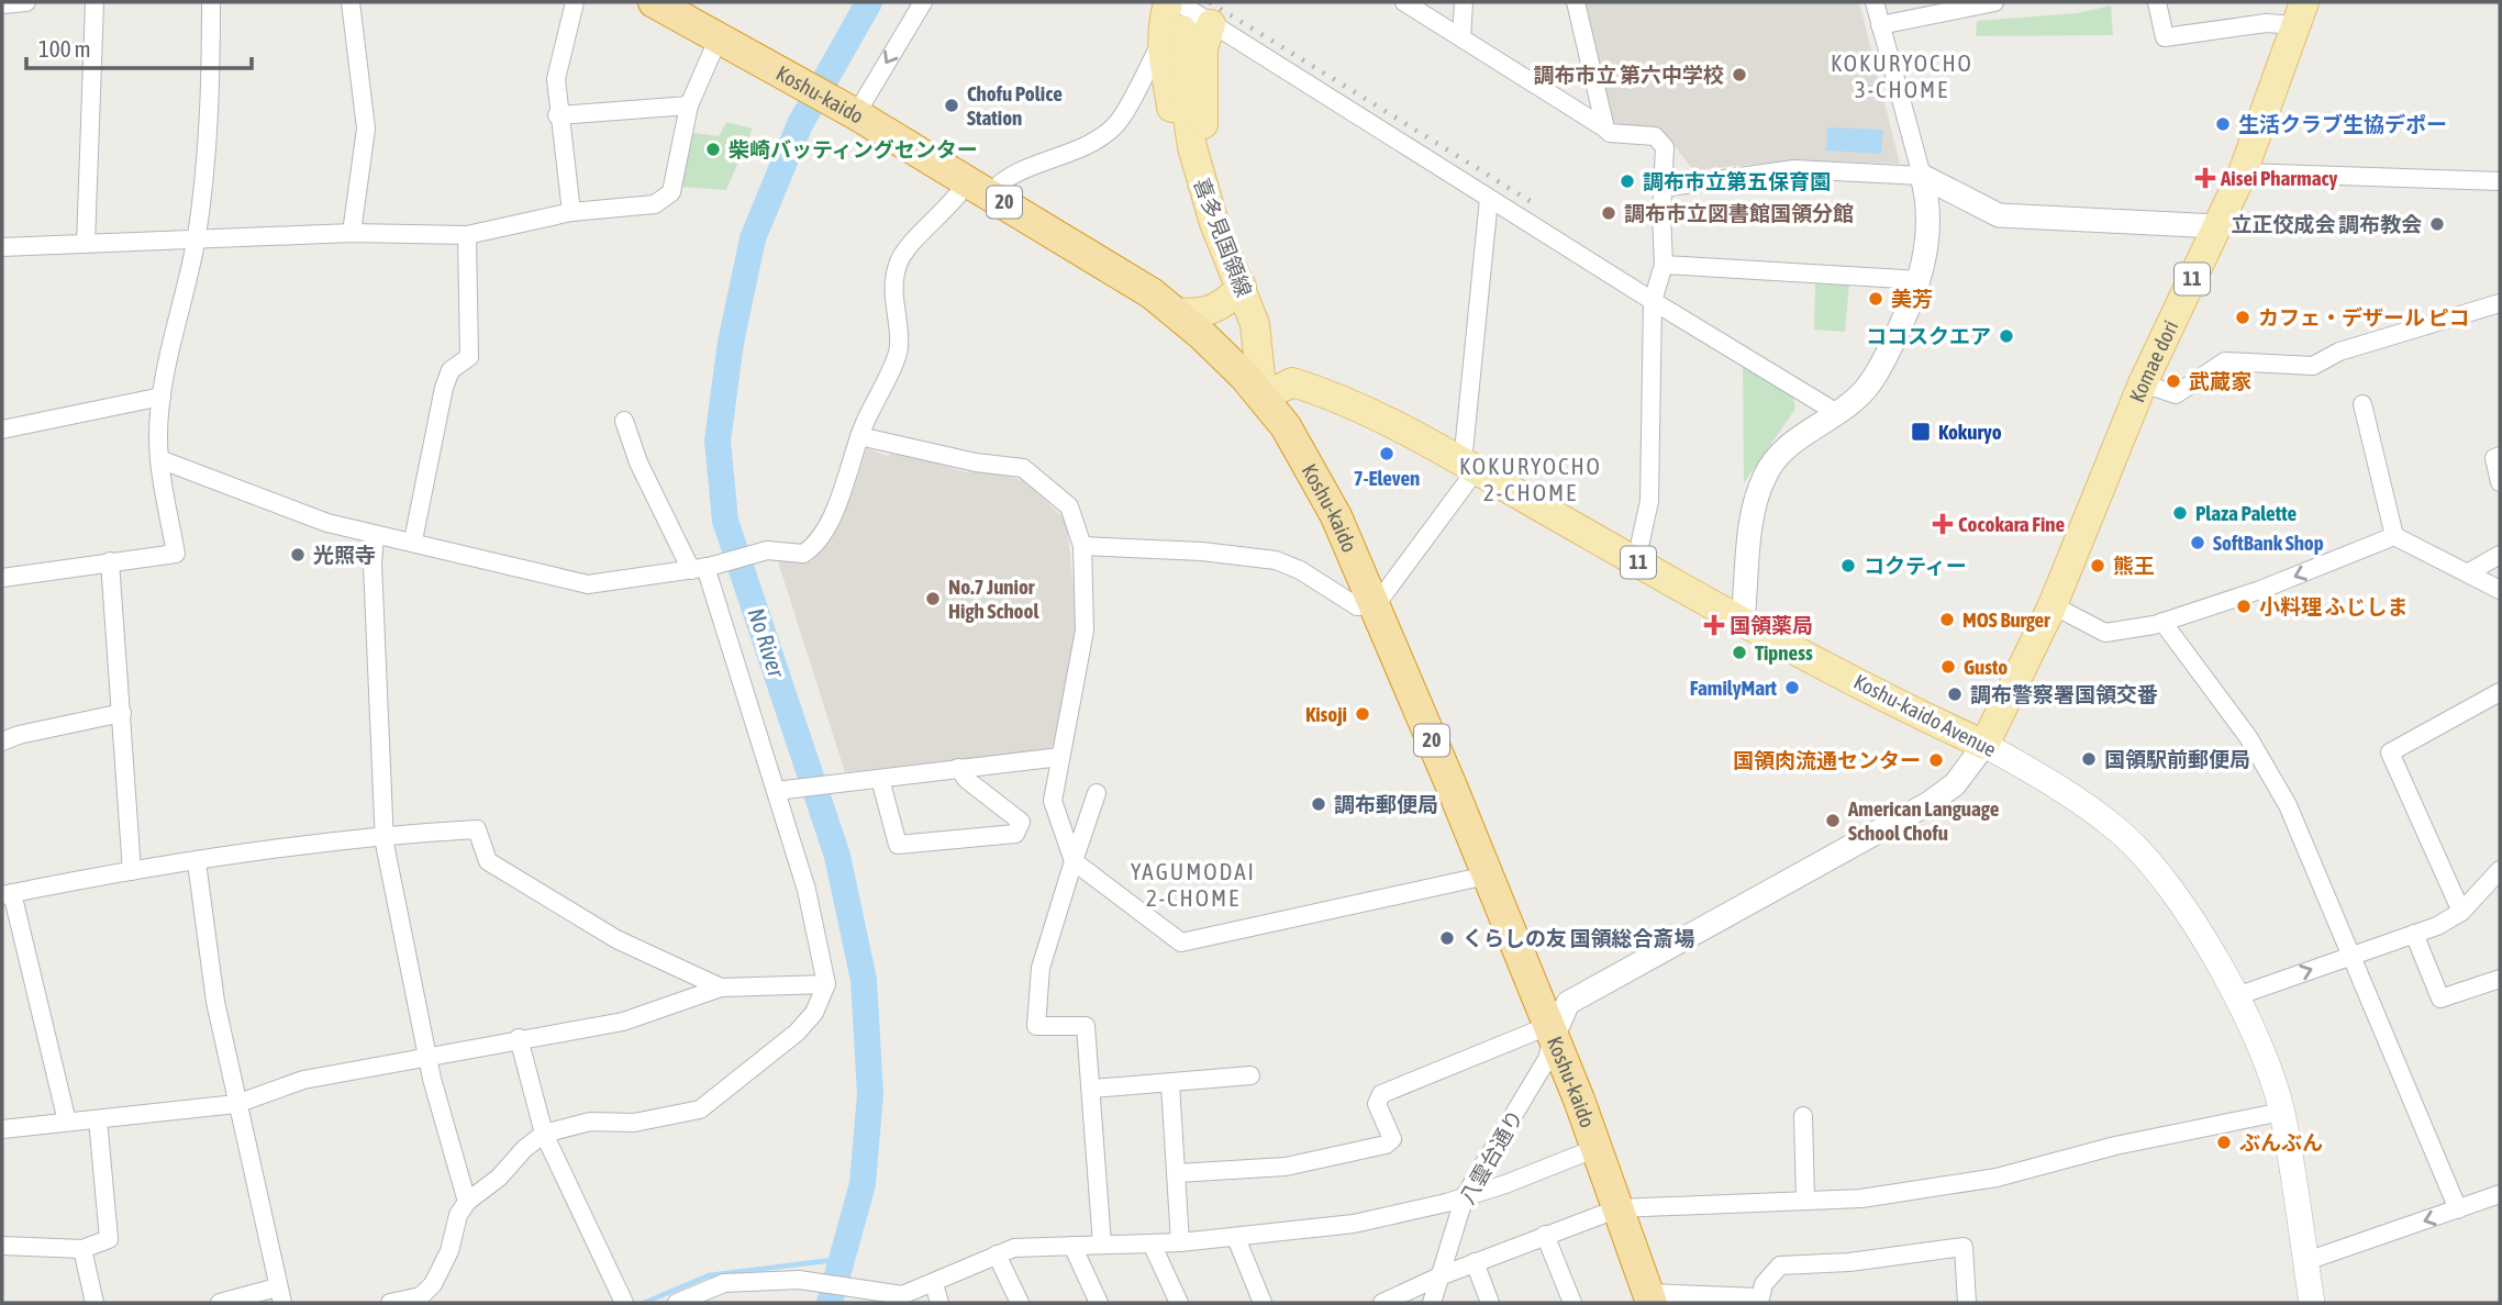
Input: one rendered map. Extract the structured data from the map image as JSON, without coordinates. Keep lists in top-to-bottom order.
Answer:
{
  "streets": {
    "highway": ["Koshu-kaido", "20"],
    "main road": [
      "喜多見国領線",
      "11",
      "Komae dori",
      "Koshu-kaido Avenue"
    ],
    "street": ["八雲台通り"]
  },
  "crossings": [
    ["Koshu-kaido", "喜多見国領線"],
    ["Koshu-kaido", "Koshu-kaido Avenue"],
    ["Koshu-kaido", "八雲台通り"],
    ["喜多見国領線", "Koshu-kaido Avenue"],
    ["11", "Komae dori"],
    ["11", "Koshu-kaido Avenue"]
  ],
  "districts": ["KOKURYOCHO 3-CHOME", "KOKURYOCHO 2-CHOME", "YAGUMODAI 2-CHOME"],
  "water": ["No River"],
  "places": {
    "other": [
      "調布市立 第六中学校",
      "Chofu Police Station",
      "生活クラブ生協デポー",
      "柴崎バッティングセンター",
      "調布市立第五保育園",
      "調布市立図書館国領分館",
      "立正佼成会 調布教会",
      "美芳",
      "カフェ・デザール ピコ",
      "ココスクエア",
      "武蔵家",
      "7-Eleven",
      "Plaza Palette",
      "SoftBank Shop",
      "光照寺",
      "コクティー",
      "熊王",
      "No.7 Junior High School",
      "小料理 ふじしま",
      "MOS Burger",
      "Tipness",
      "Gusto",
      "FamilyMart",
      "調布警察署国領交番",
      "Kisoji",
      "国領駅前郵便局",
      "国領肉流通センター",
      "調布郵便局",
      "American Language School Chofu",
      "くらしの友 国領総合斎場",
      "ぶんぶん"
    ],
    "health": ["Aisei Pharmacy", "Cocokara Fine", "国領薬局"],
    "transit": ["Kokuryo"]
  },
  "scale_bar": "100 m"
}
